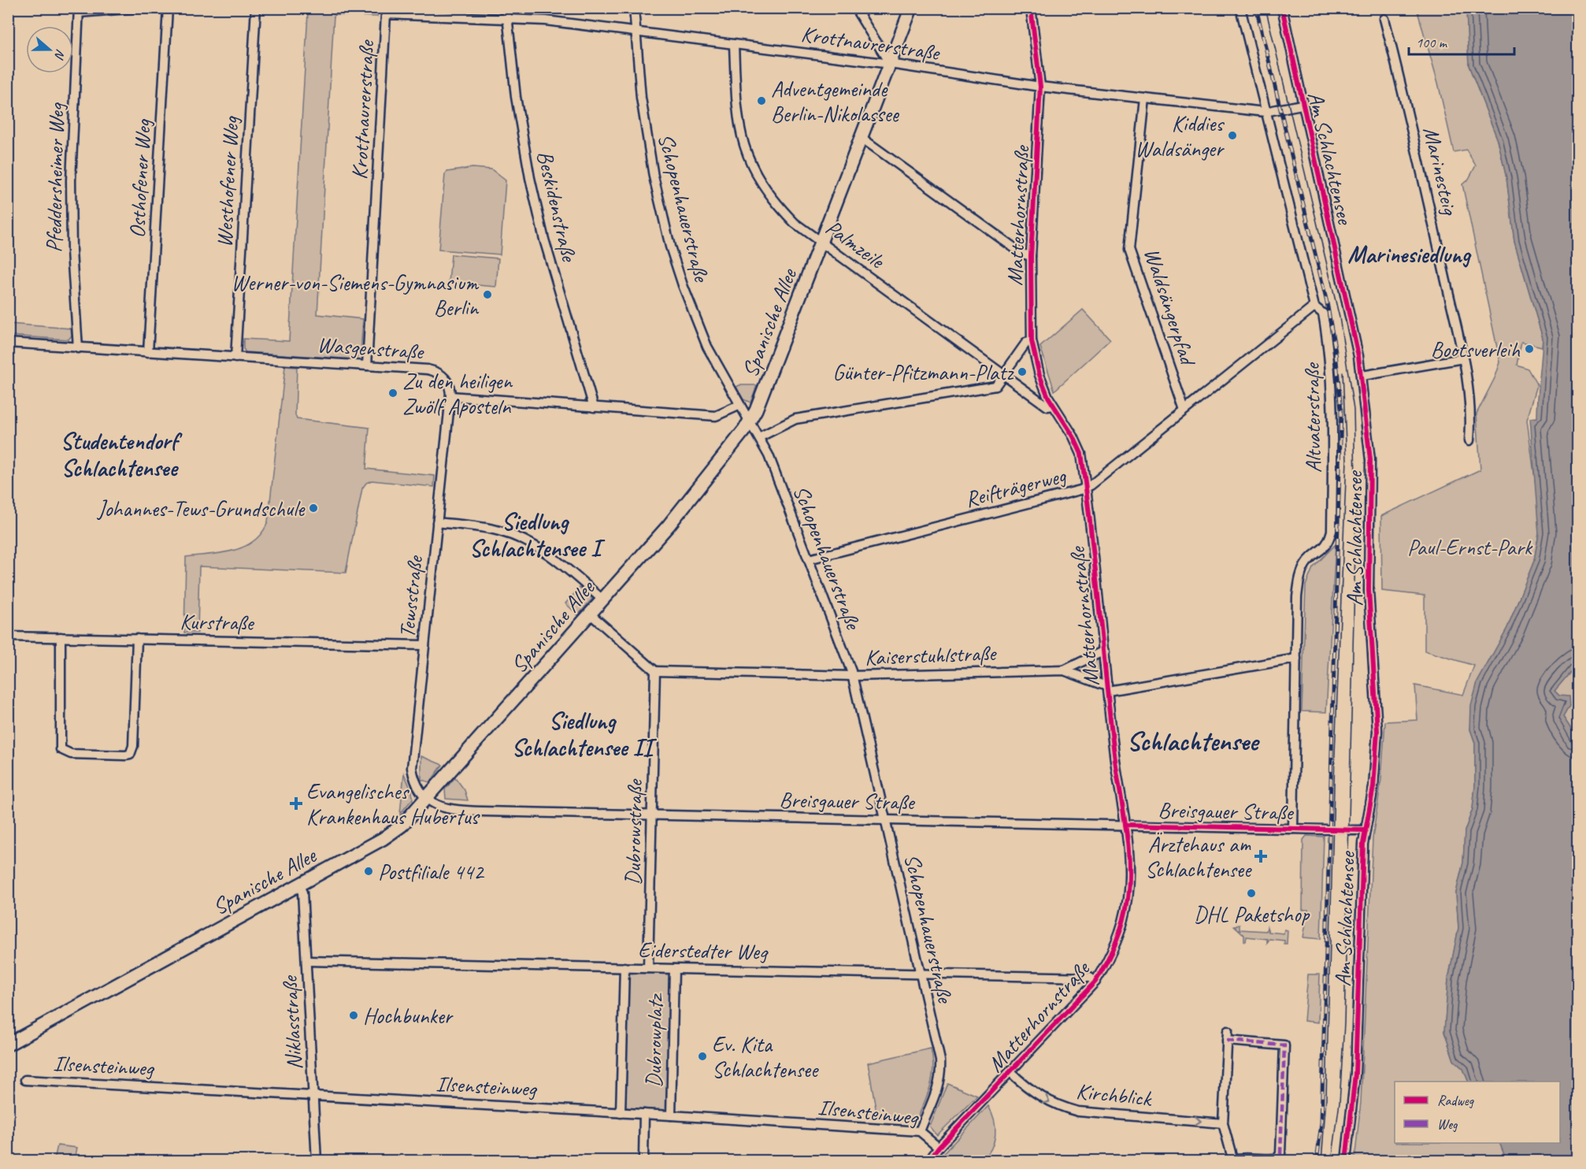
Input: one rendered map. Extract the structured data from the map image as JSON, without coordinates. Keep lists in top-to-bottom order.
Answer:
{
  "streets": {
    "main road": ["Spanische Allee"],
    "street": [
      "Krottnaurerstraße",
      "Am Schlachtensee",
      "Marinesteig",
      "Pfeddersheimer Weg",
      "Osthofener Weg",
      "Westhofener Weg",
      "Beskidenstraße",
      "Schopenhauerstraße",
      "Matterhornstraße",
      "Palmzeile",
      "Waldsängerpfad",
      "Wasgenstraße",
      "Altvaterstraße",
      "Reifträgerweg",
      "Tewsstraße",
      "Kurstraße",
      "Kaiserstuhlstraße",
      "Breisgauer Straße",
      "Dubrowstraße",
      "Eiderstedter Weg",
      "Niklasstraße",
      "Dubrowplatz",
      "Ilsensteinweg",
      "Kirchblick"
    ]
  },
  "crossings": [
    ["Krottnaurerstraße", "Am Schlachtensee"],
    ["Krottnaurerstraße", "Beskidenstraße"],
    ["Krottnaurerstraße", "Schopenhauerstraße"],
    ["Krottnaurerstraße", "Matterhornstraße"],
    ["Krottnaurerstraße", "Palmzeile"],
    ["Krottnaurerstraße", "Waldsängerpfad"],
    ["Krottnaurerstraße", "Spanische Allee"],
    ["Krottnaurerstraße", "Wasgenstraße"],
    ["Krottnaurerstraße", "Altvaterstraße"],
    ["Pfeddersheimer Weg", "Wasgenstraße"],
    ["Osthofener Weg", "Wasgenstraße"],
    ["Westhofener Weg", "Wasgenstraße"],
    ["Schopenhauerstraße", "Spanische Allee"],
    ["Schopenhauerstraße", "Reifträgerweg"],
    ["Schopenhauerstraße", "Kaiserstuhlstraße"],
    ["Schopenhauerstraße", "Breisgauer Straße"],
    ["Schopenhauerstraße", "Eiderstedter Weg"],
    ["Schopenhauerstraße", "Ilsensteinweg"],
    ["Matterhornstraße", "Palmzeile"],
    ["Matterhornstraße", "Reifträgerweg"],
    ["Matterhornstraße", "Kaiserstuhlstraße"],
    ["Matterhornstraße", "Breisgauer Straße"],
    ["Matterhornstraße", "Eiderstedter Weg"],
    ["Matterhornstraße", "Ilsensteinweg"],
    ["Matterhornstraße", "Kirchblick"],
    ["Palmzeile", "Spanische Allee"],
    ["Waldsängerpfad", "Reifträgerweg"],
    ["Spanische Allee", "Tewsstraße"],
    ["Spanische Allee", "Breisgauer Straße"],
    ["Spanische Allee", "Niklasstraße"],
    ["Wasgenstraße", "Tewsstraße"],
    ["Altvaterstraße", "Reifträgerweg"],
    ["Altvaterstraße", "Kaiserstuhlstraße"],
    ["Altvaterstraße", "Breisgauer Straße"],
    ["Tewsstraße", "Kurstraße"],
    ["Tewsstraße", "Breisgauer Straße"],
    ["Kaiserstuhlstraße", "Dubrowstraße"],
    ["Breisgauer Straße", "Dubrowstraße"],
    ["Dubrowstraße", "Eiderstedter Weg"],
    ["Eiderstedter Weg", "Niklasstraße"],
    ["Eiderstedter Weg", "Dubrowplatz"],
    ["Niklasstraße", "Ilsensteinweg"],
    ["Dubrowplatz", "Ilsensteinweg"]
  ],
  "one_way": ["Kirchblick"],
  "districts": [
    "Marinesiedlung",
    "Studentendorf Schlachtensee",
    "Siedlung Schlachtensee I",
    "Siedlung Schlachtensee II",
    "Schlachtensee"
  ],
  "parks": ["Paul-Ernst-Park"],
  "places": {
    "other": [
      "Adventgemeinde Berlin-Nikolassee",
      "Kiddies Waldsänger",
      "Werner-von-Siemens-Gymnasium Berlin",
      "Bootsverleih",
      "Günter-Pfitzmann-Platz",
      "Zu den heiligen Zwölf Aposteln",
      "Johannes-Tews-Grundschule",
      "Postfiliale 442",
      "DHL Paketshop",
      "Hochbunker",
      "Ev. Kita Schlachtensee"
    ],
    "health": ["Evangelisches Krankenhaus Hubertus", "Ärztehaus am Schlachtensee"]
  },
  "legend": ["Radweg", "Weg"],
  "scale_bar": "100 m",
  "north": "right"
}
